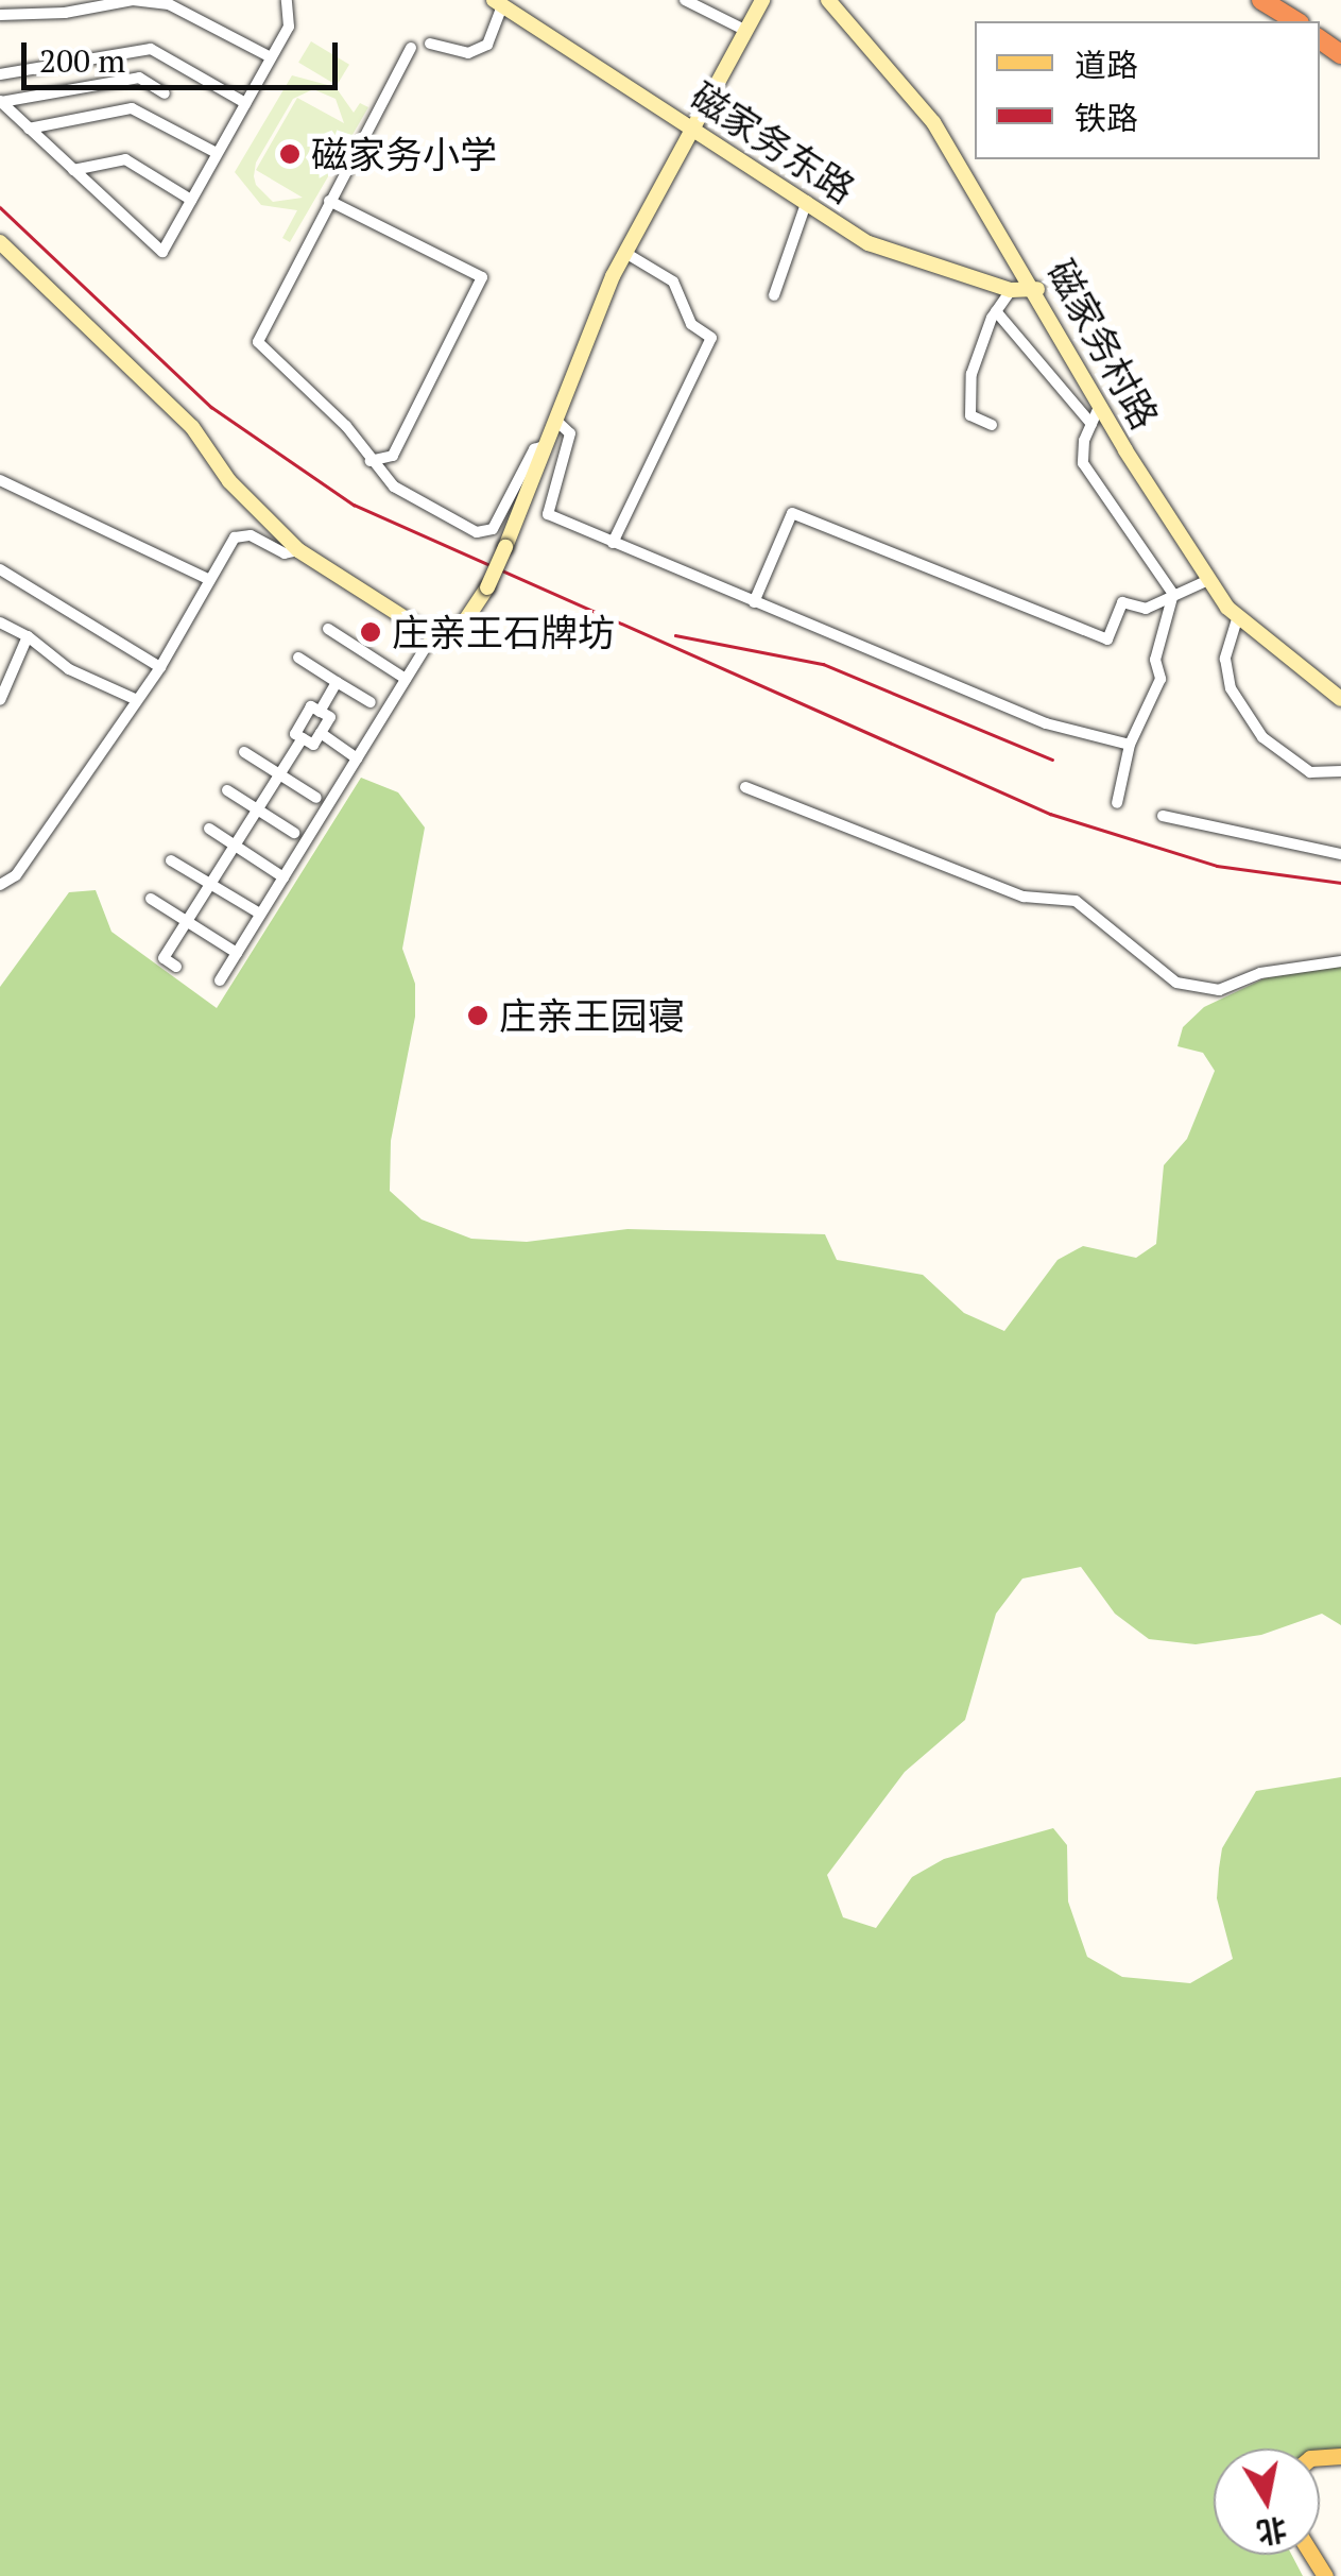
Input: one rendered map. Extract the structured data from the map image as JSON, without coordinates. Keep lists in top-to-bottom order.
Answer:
{
  "streets": {
    "street": ["磁家务东路", "磁家务村路"]
  },
  "crossings": [
    ["磁家务东路", "磁家务村路"]
  ],
  "places": ["磁家务小学", "庄亲王石牌坊", "庄亲王园寝"],
  "legend": ["道路", "铁路"],
  "scale_bar": "200 m",
  "north": "bottom"
}
